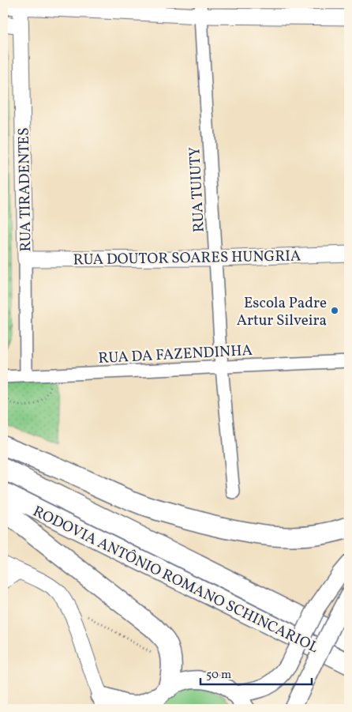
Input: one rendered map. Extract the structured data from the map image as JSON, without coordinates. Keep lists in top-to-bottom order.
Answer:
{
  "streets": {
    "highway": ["RODOVIA ANTÔNIO ROMANO SCHINCARIOL"],
    "street": [
      "RUA TIRADENTES",
      "RUA TUIUTY",
      "RUA DOUTOR SOARES HUNGRIA",
      "RUA DA FAZENDINHA"
    ]
  },
  "crossings": [
    ["RUA TIRADENTES", "RUA DOUTOR SOARES HUNGRIA"],
    ["RUA TIRADENTES", "RUA DA FAZENDINHA"],
    ["RUA TUIUTY", "RUA DOUTOR SOARES HUNGRIA"],
    ["RUA TUIUTY", "RUA DA FAZENDINHA"]
  ],
  "places": ["Escola Padre Artur Silveira"],
  "scale_bar": "50 m"
}
